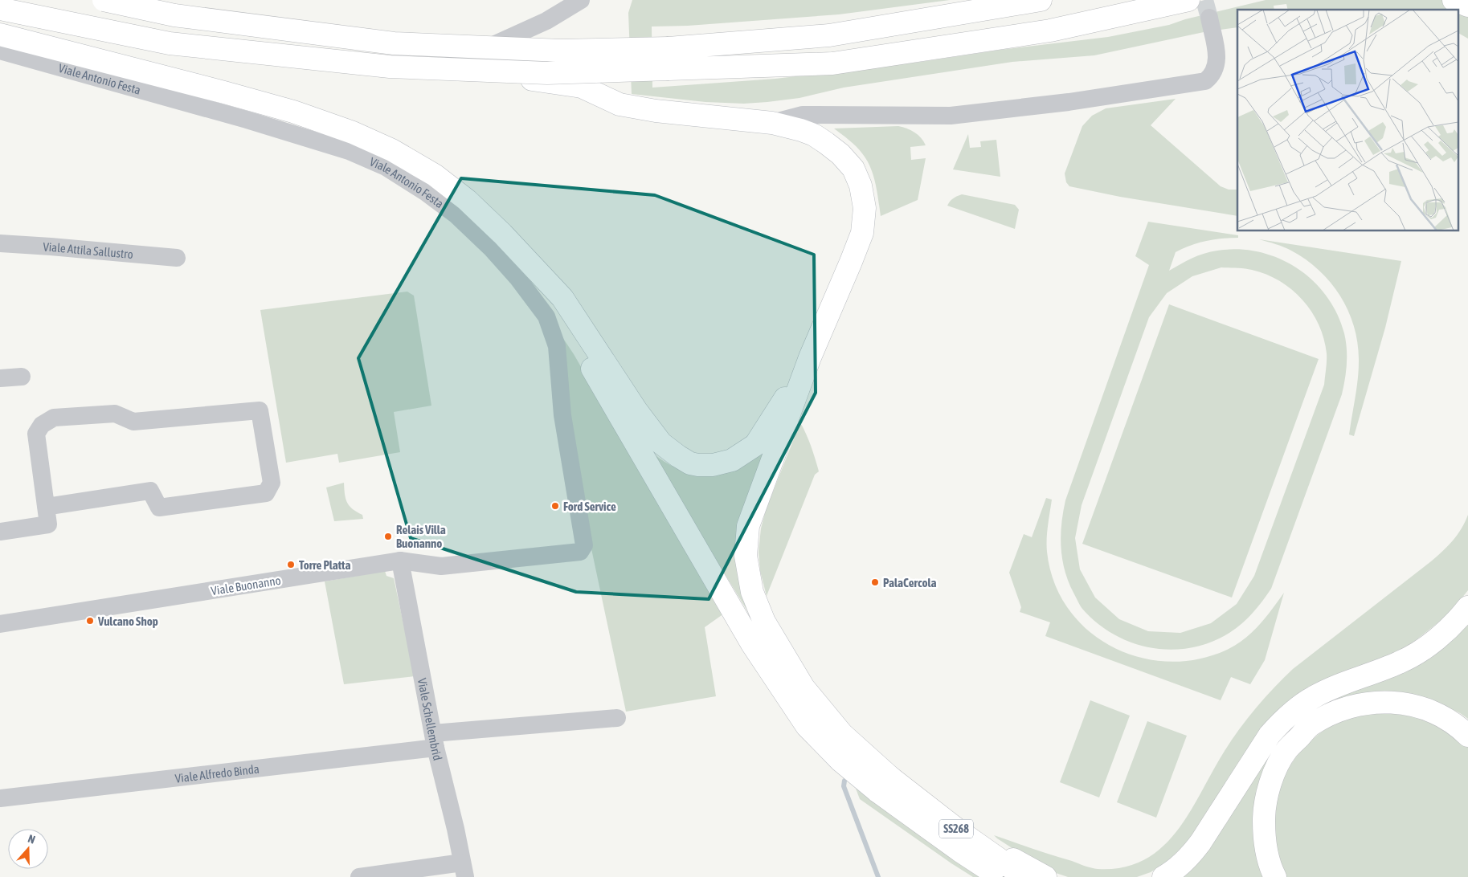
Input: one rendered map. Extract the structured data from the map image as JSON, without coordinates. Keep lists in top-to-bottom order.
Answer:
{
  "streets": {
    "main road": ["SS268"],
    "street": [
      "Viale Antonio Festa",
      "Viale Attila Sallustro",
      "Viale Buonanno",
      "Viale Schellembrid",
      "Viale Alfredo Binda"
    ]
  },
  "crossings": [
    ["Viale Antonio Festa", "Viale Buonanno"],
    ["Viale Buonanno", "Viale Schellembrid"],
    ["Viale Schellembrid", "Viale Alfredo Binda"]
  ],
  "places": [
    "Ford Service",
    "Relais Villa Buonanno",
    "Torre Platta",
    "PalaCercola",
    "Vulcano Shop"
  ],
  "north": "top"
}
